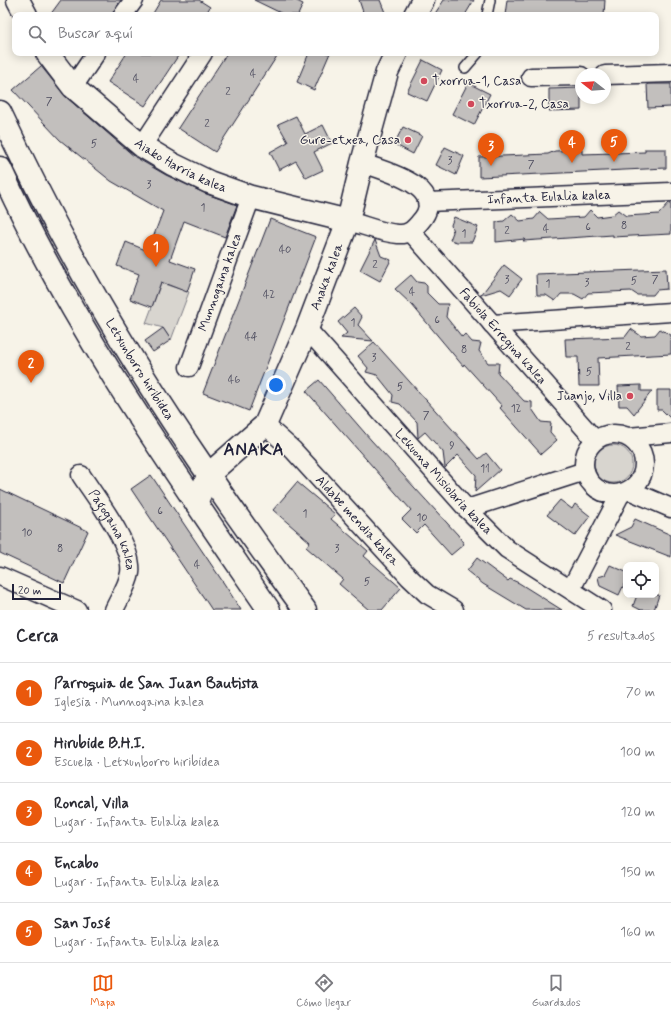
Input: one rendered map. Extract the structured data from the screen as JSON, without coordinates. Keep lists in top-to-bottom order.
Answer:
{
  "streets": {
    "main road": ["Aiako Harria kalea", "Anaka kalea", "Letxunborro hiribidea"],
    "street": [
      "Infanta Eulalia kalea",
      "Munnogaina kalea",
      "Fabiola Erregina kalea",
      "Lekuona Misiolaria kalea",
      "Aldabe mendia kalea",
      "Pagogaina kalea"
    ]
  },
  "crossings": [
    ["Aiako Harria kalea", "Anaka kalea"],
    ["Aiako Harria kalea", "Munnogaina kalea"],
    ["Anaka kalea", "Letxunborro hiribidea"],
    ["Anaka kalea", "Lekuona Misiolaria kalea"],
    ["Anaka kalea", "Aldabe mendia kalea"]
  ],
  "districts": ["ANAKA"],
  "places": [
    "Txorrua-1, Casa",
    "Txorrua-2, Casa",
    "Gure-etxea, Casa",
    "Juanjo, Villa"
  ],
  "house_numbers": [
    "4",
    "4",
    "2",
    "7",
    "2",
    "5",
    "3",
    "7",
    "3",
    "1",
    "8",
    "6",
    "4",
    "2",
    "1",
    "40",
    "2",
    "3",
    "7",
    "5",
    "3",
    "1",
    "4",
    "42",
    "6",
    "1",
    "44",
    "2",
    "8",
    "3",
    "5",
    "46",
    "5",
    "12",
    "7",
    "9",
    "11",
    "6",
    "1",
    "10",
    "10",
    "8",
    "3",
    "4",
    "5"
  ],
  "scale_bar": "20 m",
  "north": "left",
  "page": {
    "search": "Buscar aquí",
    "pins": [
      "5",
      "4",
      "3",
      "1",
      "2"
    ],
    "scale": "20 m",
    "heading": ["Cerca", "5 resultados"],
    "list": [
      {
        "mark": "1",
        "name": "Parroquia de San Juan Bautista",
        "note": "Iglesia · Munnogaina kalea",
        "value": "70 m"
      },
      {
        "mark": "2",
        "name": "Hirubide B.H.I.",
        "note": "Escuela · Letxunborro hiribidea",
        "value": "100 m"
      },
      {
        "mark": "3",
        "name": "Roncal, Villa",
        "note": "Lugar · Infanta Eulalia kalea",
        "value": "120 m"
      },
      {
        "mark": "4",
        "name": "Encabo",
        "note": "Lugar · Infanta Eulalia kalea",
        "value": "150 m"
      },
      {
        "mark": "5",
        "name": "San José",
        "note": "Lugar · Infanta Eulalia kalea",
        "value": "160 m"
      }
    ],
    "nav": ["Mapa", "Cómo llegar", "Guardados"]
  }
}
